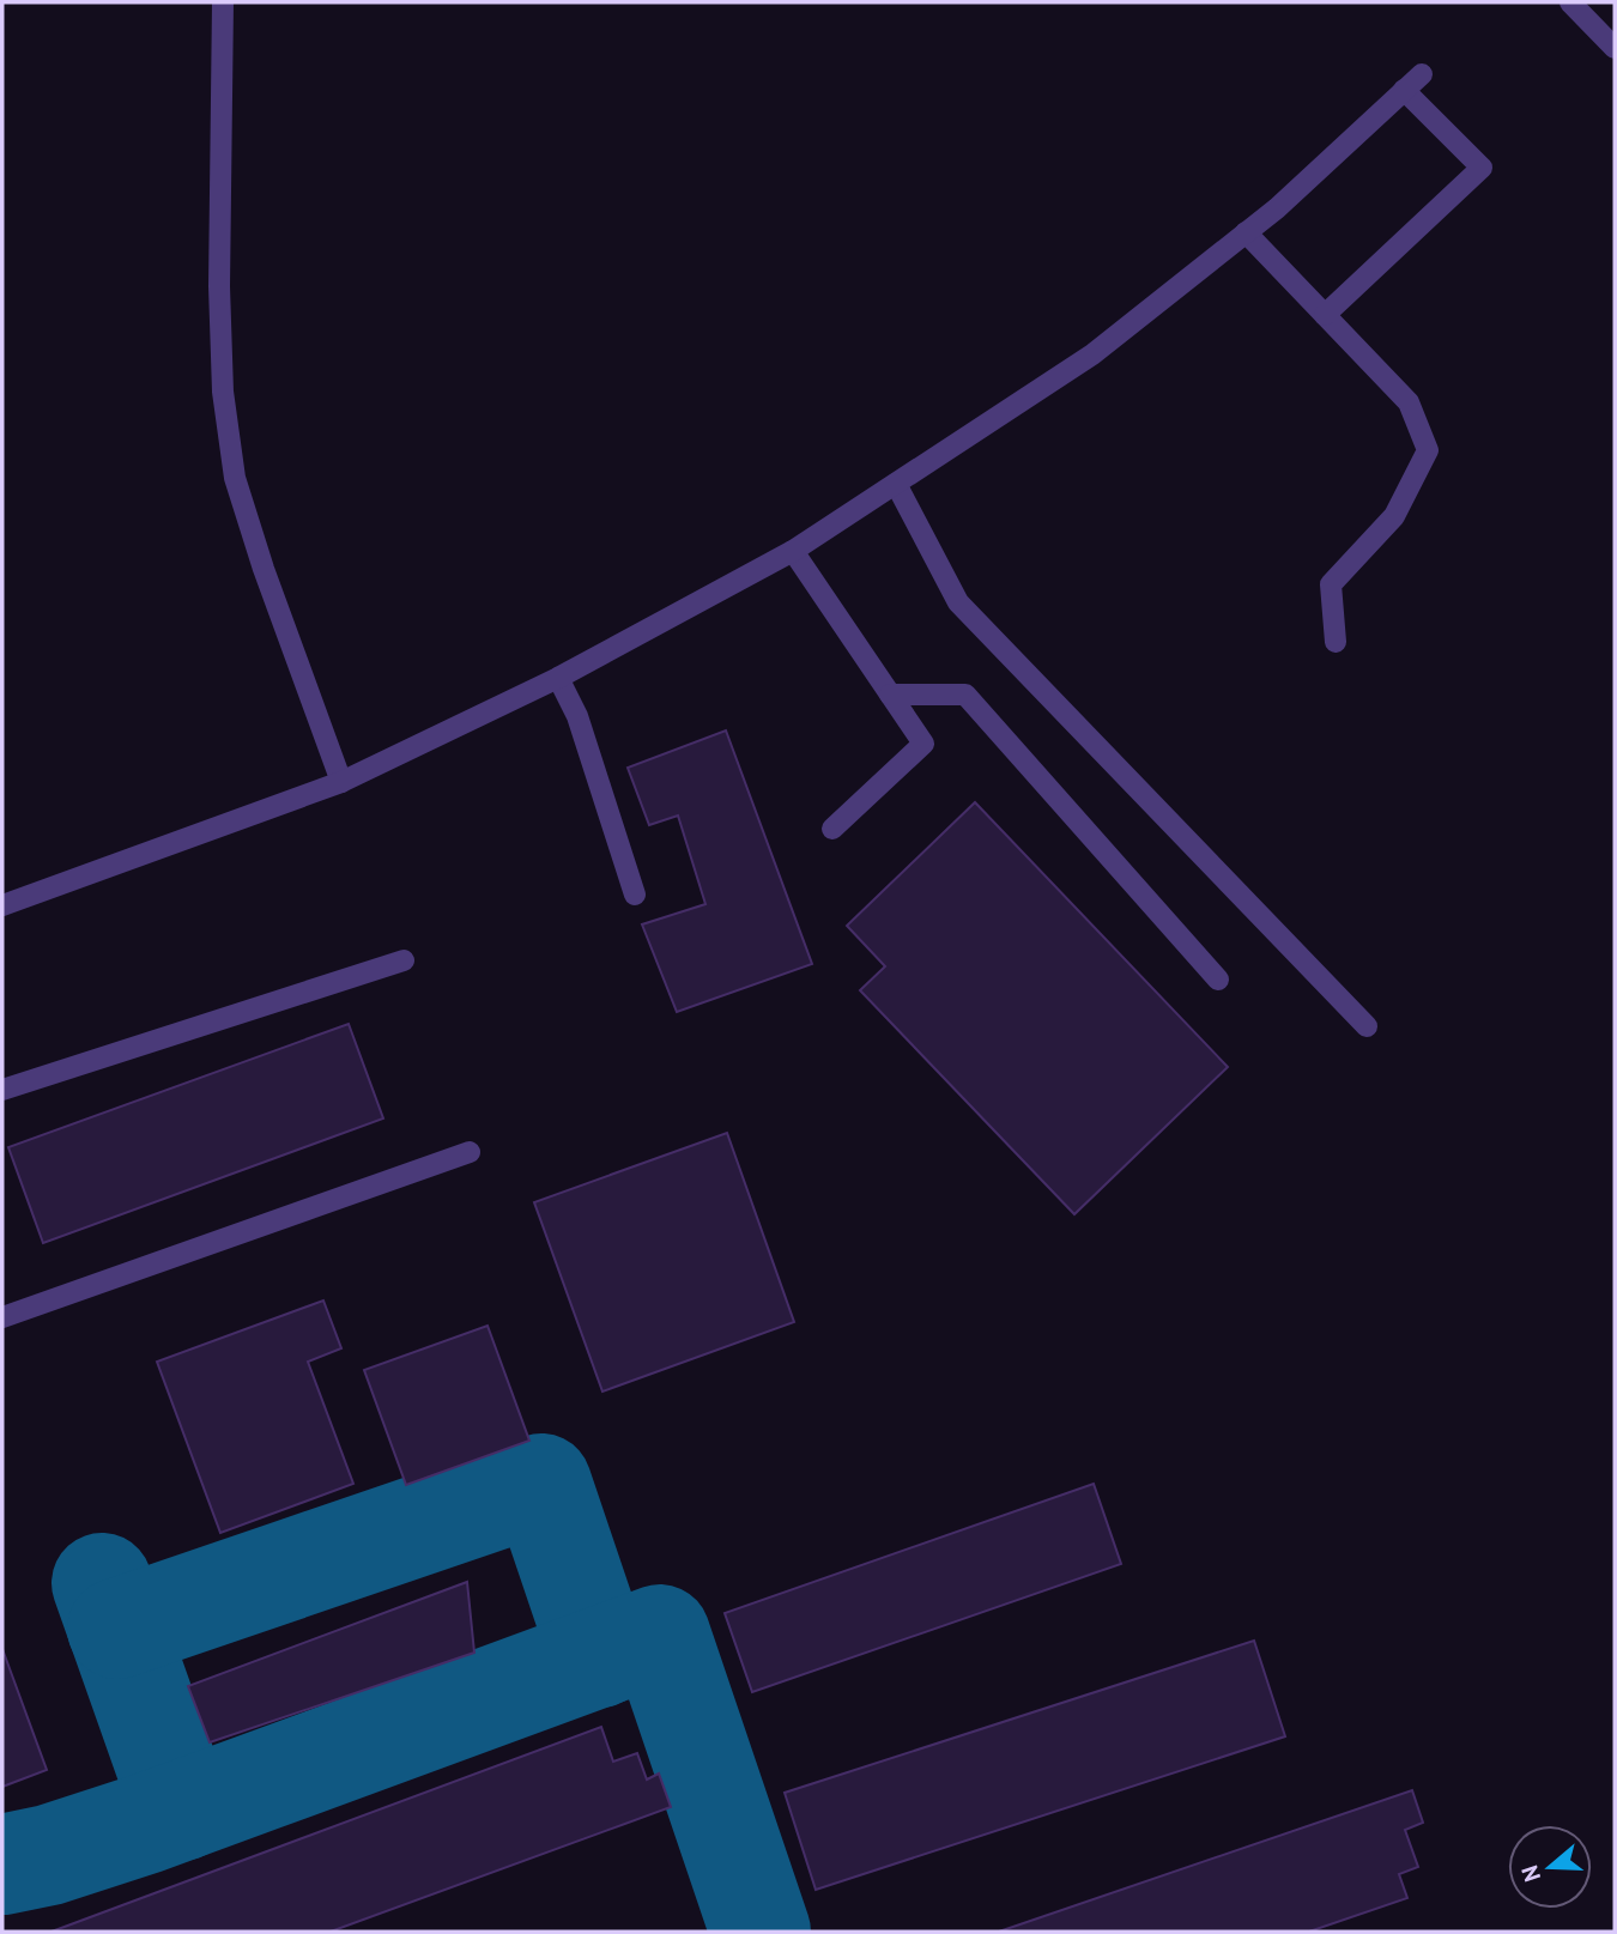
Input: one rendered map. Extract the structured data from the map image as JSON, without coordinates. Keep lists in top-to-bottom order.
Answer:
{
  "north": "left"
}
